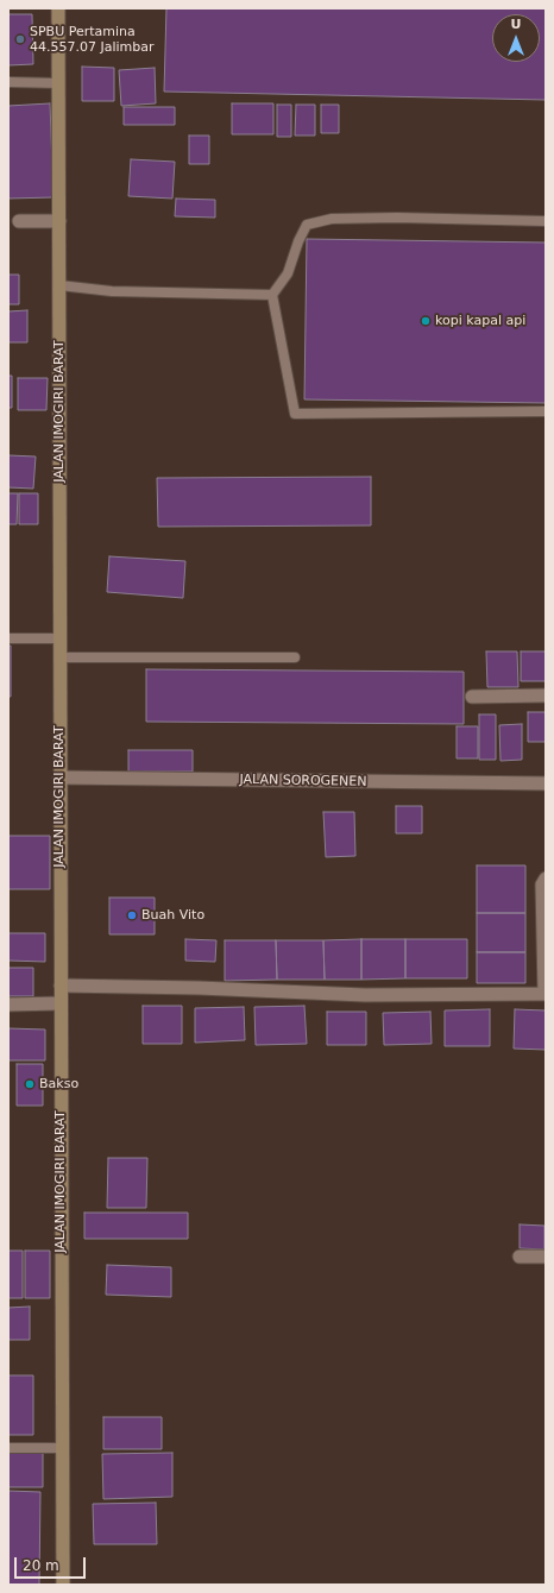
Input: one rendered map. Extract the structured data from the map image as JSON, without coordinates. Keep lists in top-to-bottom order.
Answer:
{
  "streets": {
    "main road": ["JALAN IMOGIRI BARAT"],
    "street": ["JALAN SOROGENEN"]
  },
  "crossings": [
    ["JALAN IMOGIRI BARAT", "JALAN SOROGENEN"]
  ],
  "places": [
    "SPBU Pertamina 44.557.07 Jalimbar",
    "kopi kapal api",
    "Buah Vito",
    "Bakso"
  ],
  "scale_bar": "20 m",
  "north": "top"
}
